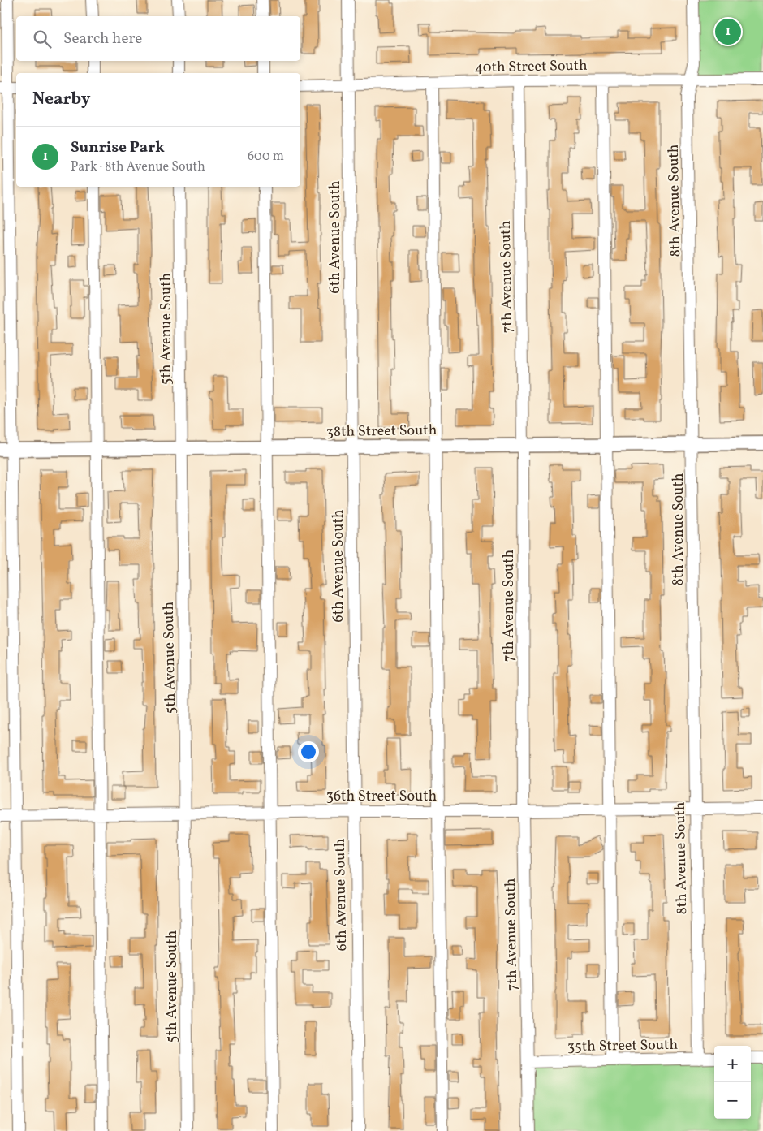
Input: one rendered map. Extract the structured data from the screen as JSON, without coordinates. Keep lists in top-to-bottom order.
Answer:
{
  "streets": {
    "main road": ["38th Street South"],
    "street": [
      "40th Street South",
      "8th Avenue South",
      "6th Avenue South",
      "7th Avenue South",
      "5th Avenue South",
      "36th Street South",
      "35th Street South"
    ]
  },
  "crossings": [
    ["40th Street South", "8th Avenue South"],
    ["40th Street South", "6th Avenue South"],
    ["40th Street South", "7th Avenue South"],
    ["8th Avenue South", "38th Street South"],
    ["8th Avenue South", "36th Street South"],
    ["8th Avenue South", "35th Street South"],
    ["6th Avenue South", "38th Street South"],
    ["6th Avenue South", "36th Street South"],
    ["7th Avenue South", "38th Street South"],
    ["7th Avenue South", "36th Street South"],
    ["7th Avenue South", "35th Street South"],
    ["5th Avenue South", "38th Street South"],
    ["5th Avenue South", "36th Street South"]
  ],
  "page": {
    "search": "Search here",
    "pins": "1",
    "heading": "Nearby",
    "list": [
      {
        "mark": "1",
        "name": "Sunrise Park",
        "note": "Park · 8th Avenue South",
        "value": "600 m"
      }
    ],
    "map_buttons": ["+", "−"]
  }
}
